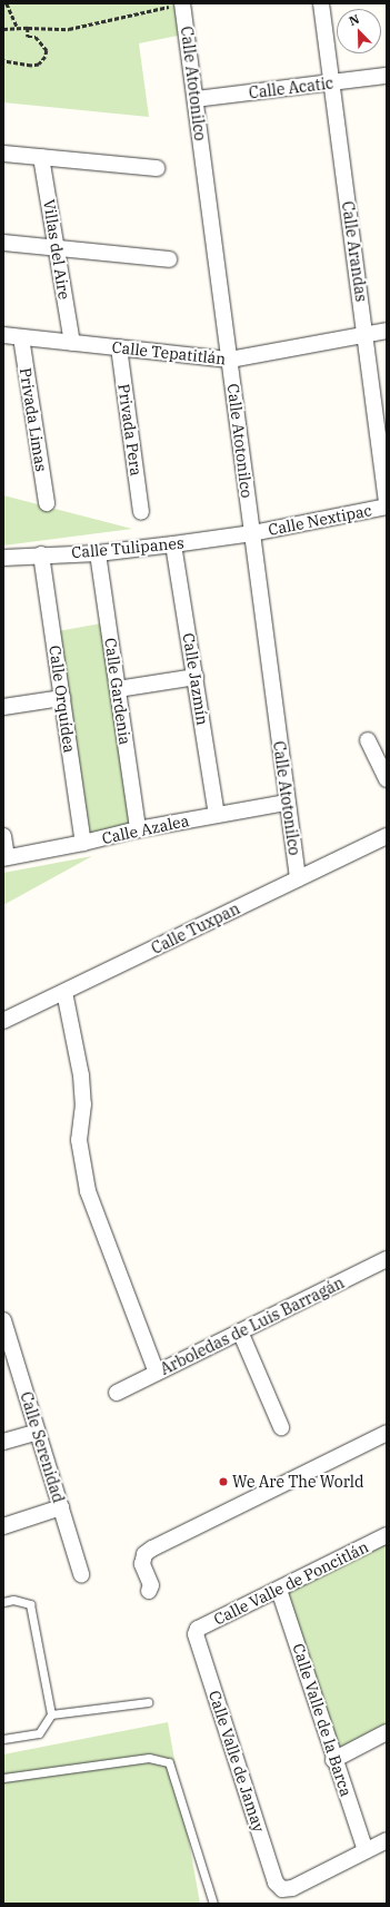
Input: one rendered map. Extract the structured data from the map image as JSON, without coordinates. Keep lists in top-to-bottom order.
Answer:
{
  "streets": {
    "street": [
      "Calle Atotonilco",
      "Calle Acatic",
      "Villas del Aire",
      "Calle Arandas",
      "Calle Tepatitlán",
      "Privada Limas",
      "Privada Pera",
      "Calle Nextipac",
      "Calle Tulipanes",
      "Calle Jazmín",
      "Calle Gardenia",
      "Calle Orquídea",
      "Calle Azalea",
      "Calle Tuxpan",
      "Arboledas de Luis Barragán",
      "Calle Serenidad",
      "Calle Valle de Poncitlán",
      "Calle Valle de la Barca",
      "Calle Valle de Jamay"
    ]
  },
  "crossings": [
    ["Calle Atotonilco", "Calle Acatic"],
    ["Calle Atotonilco", "Calle Tepatitlán"],
    ["Calle Atotonilco", "Calle Nextipac"],
    ["Calle Atotonilco", "Calle Tulipanes"],
    ["Calle Atotonilco", "Calle Azalea"],
    ["Calle Atotonilco", "Calle Tuxpan"],
    ["Calle Acatic", "Calle Arandas"],
    ["Villas del Aire", "Calle Tepatitlán"],
    ["Calle Arandas", "Calle Tepatitlán"],
    ["Calle Tepatitlán", "Privada Limas"],
    ["Calle Tepatitlán", "Privada Pera"],
    ["Calle Nextipac", "Calle Tulipanes"],
    ["Calle Tulipanes", "Calle Jazmín"],
    ["Calle Tulipanes", "Calle Gardenia"],
    ["Calle Tulipanes", "Calle Orquídea"],
    ["Calle Jazmín", "Calle Azalea"],
    ["Calle Gardenia", "Calle Azalea"],
    ["Calle Orquídea", "Calle Azalea"],
    ["Calle Valle de Poncitlán", "Calle Valle de la Barca"],
    ["Calle Valle de Poncitlán", "Calle Valle de Jamay"],
    ["Calle Valle de la Barca", "Calle Valle de Jamay"]
  ],
  "places": ["We Are The World"],
  "north": "top left"
}
